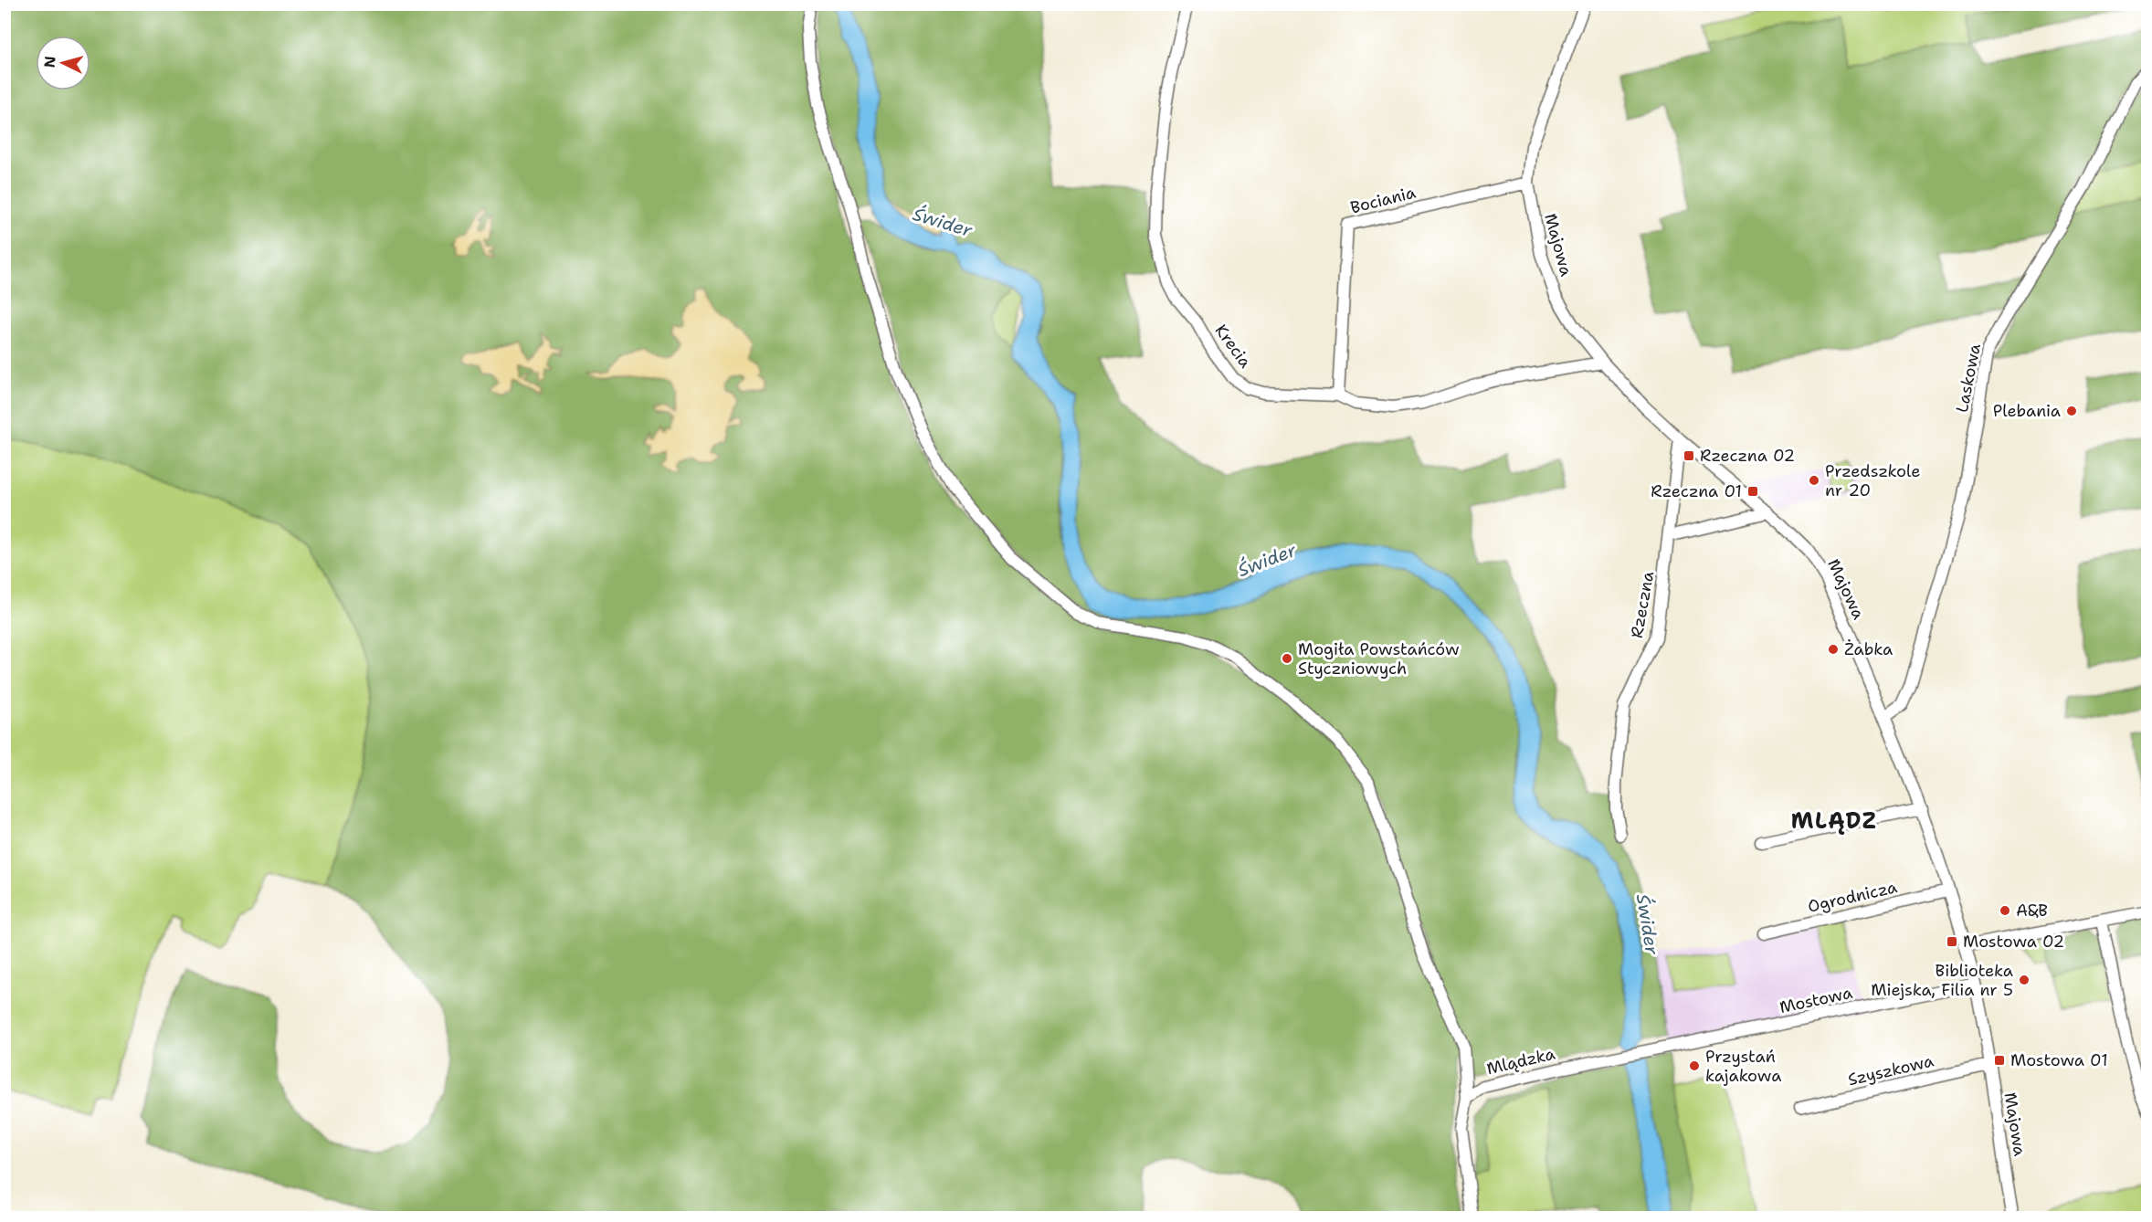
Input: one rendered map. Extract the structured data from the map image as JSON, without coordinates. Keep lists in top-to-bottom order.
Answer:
{
  "streets": {
    "street": [
      "Bociania",
      "Majowa",
      "Krecia",
      "Laskowa",
      "Rzeczna",
      "Ogrodnicza",
      "Mostowa",
      "Mlądzka",
      "Szyszkowa"
    ]
  },
  "crossings": [
    ["Bociania", "Majowa"],
    ["Bociania", "Krecia"],
    ["Majowa", "Krecia"],
    ["Majowa", "Laskowa"],
    ["Majowa", "Rzeczna"],
    ["Majowa", "Ogrodnicza"],
    ["Majowa", "Mostowa"],
    ["Majowa", "Szyszkowa"],
    ["Mostowa", "Mlądzka"]
  ],
  "districts": ["MLĄDZ"],
  "water": ["Świder"],
  "places": {
    "other": [
      "Plebania",
      "Przedszkole nr 20",
      "Żabka",
      "Mogiła Powstańców Styczniowych",
      "A&B",
      "Biblioteka Miejska, Filia nr 5",
      "Przystań kajakowa"
    ],
    "transit": [
      "Rzeczna 02",
      "Rzeczna 01",
      "Mostowa 02",
      "Mostowa 01"
    ]
  },
  "north": "left"
}
